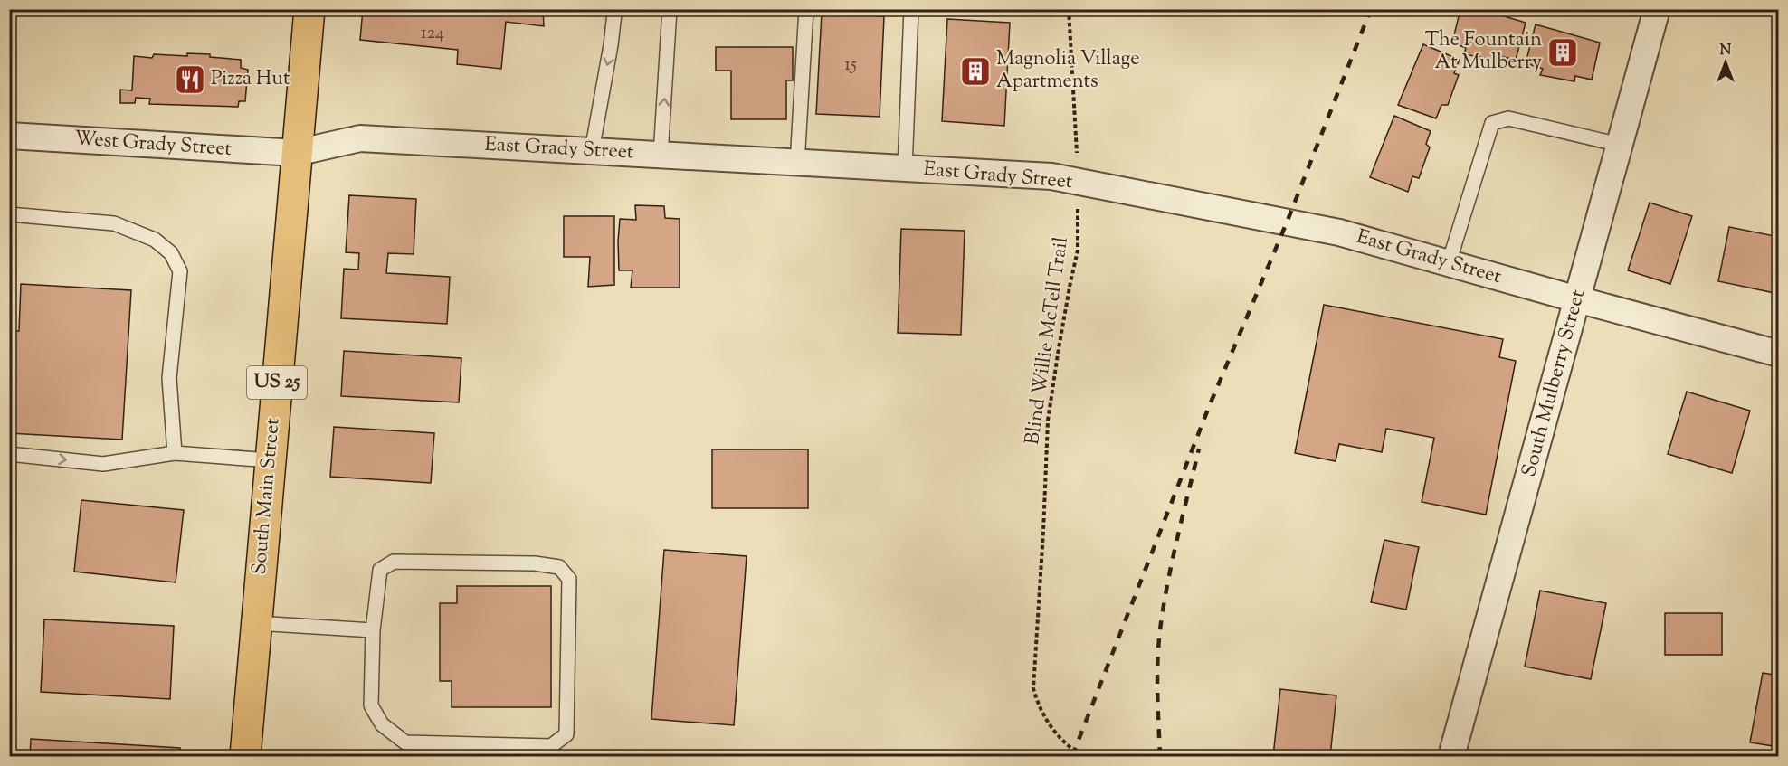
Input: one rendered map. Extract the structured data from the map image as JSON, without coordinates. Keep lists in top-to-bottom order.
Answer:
{
  "streets": {
    "main road": ["US 25", "South Main Street"],
    "street": ["West Grady Street", "East Grady Street", "South Mulberry Street"],
    "path": ["Blind Willie McTell Trail"]
  },
  "crossings": [
    ["West Grady Street", "East Grady Street"],
    ["West Grady Street", "South Main Street"],
    ["East Grady Street", "Blind Willie McTell Trail"],
    ["East Grady Street", "South Mulberry Street"],
    ["East Grady Street", "South Main Street"]
  ],
  "places": {
    "building": ["The Fountain At Mulberry", "Magnolia Village Apartments"],
    "restaurant": ["Pizza Hut"]
  },
  "house_numbers": ["124", "15"],
  "north": "top"
}
